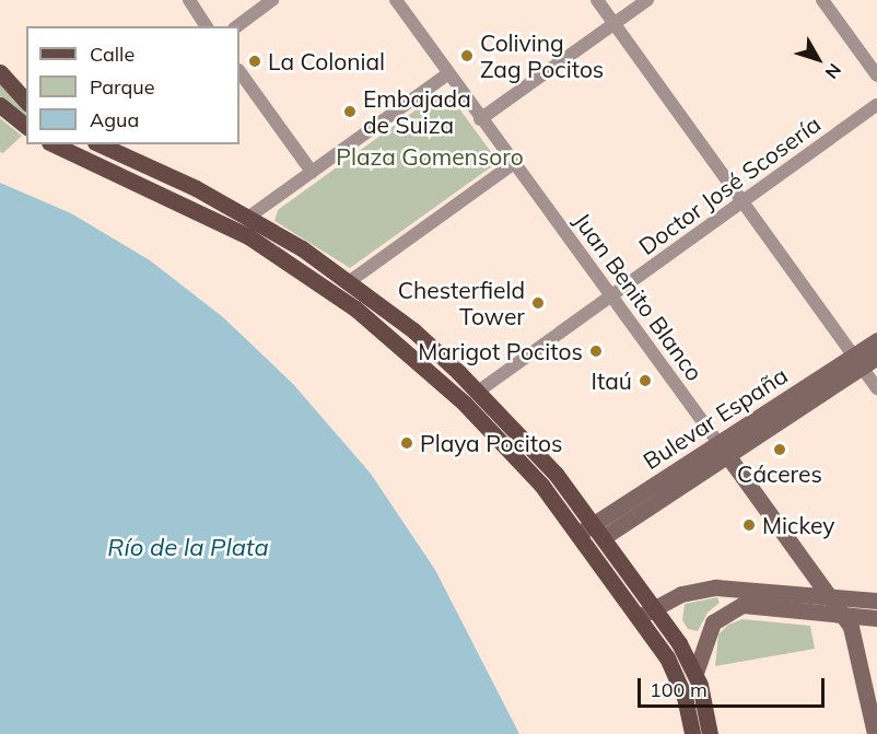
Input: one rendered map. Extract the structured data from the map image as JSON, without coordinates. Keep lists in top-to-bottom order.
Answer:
{
  "streets": {
    "street": ["Doctor José Scosería", "Juan Benito Blanco", "Bulevar España"]
  },
  "crossings": [
    ["Doctor José Scosería", "Juan Benito Blanco"],
    ["Juan Benito Blanco", "Bulevar España"]
  ],
  "water": ["Río de la Plata"],
  "parks": ["Plaza Gomensoro"],
  "places": [
    "Coliving Zag Pocitos",
    "La Colonial",
    "Embajada de Suiza",
    "Chesterfield Tower",
    "Marigot Pocitos",
    "Itaú",
    "Playa Pocitos",
    "Cáceres",
    "Mickey"
  ],
  "legend": ["Calle", "Parque", "Agua"],
  "scale_bar": "100 m",
  "north": "bottom right"
}
